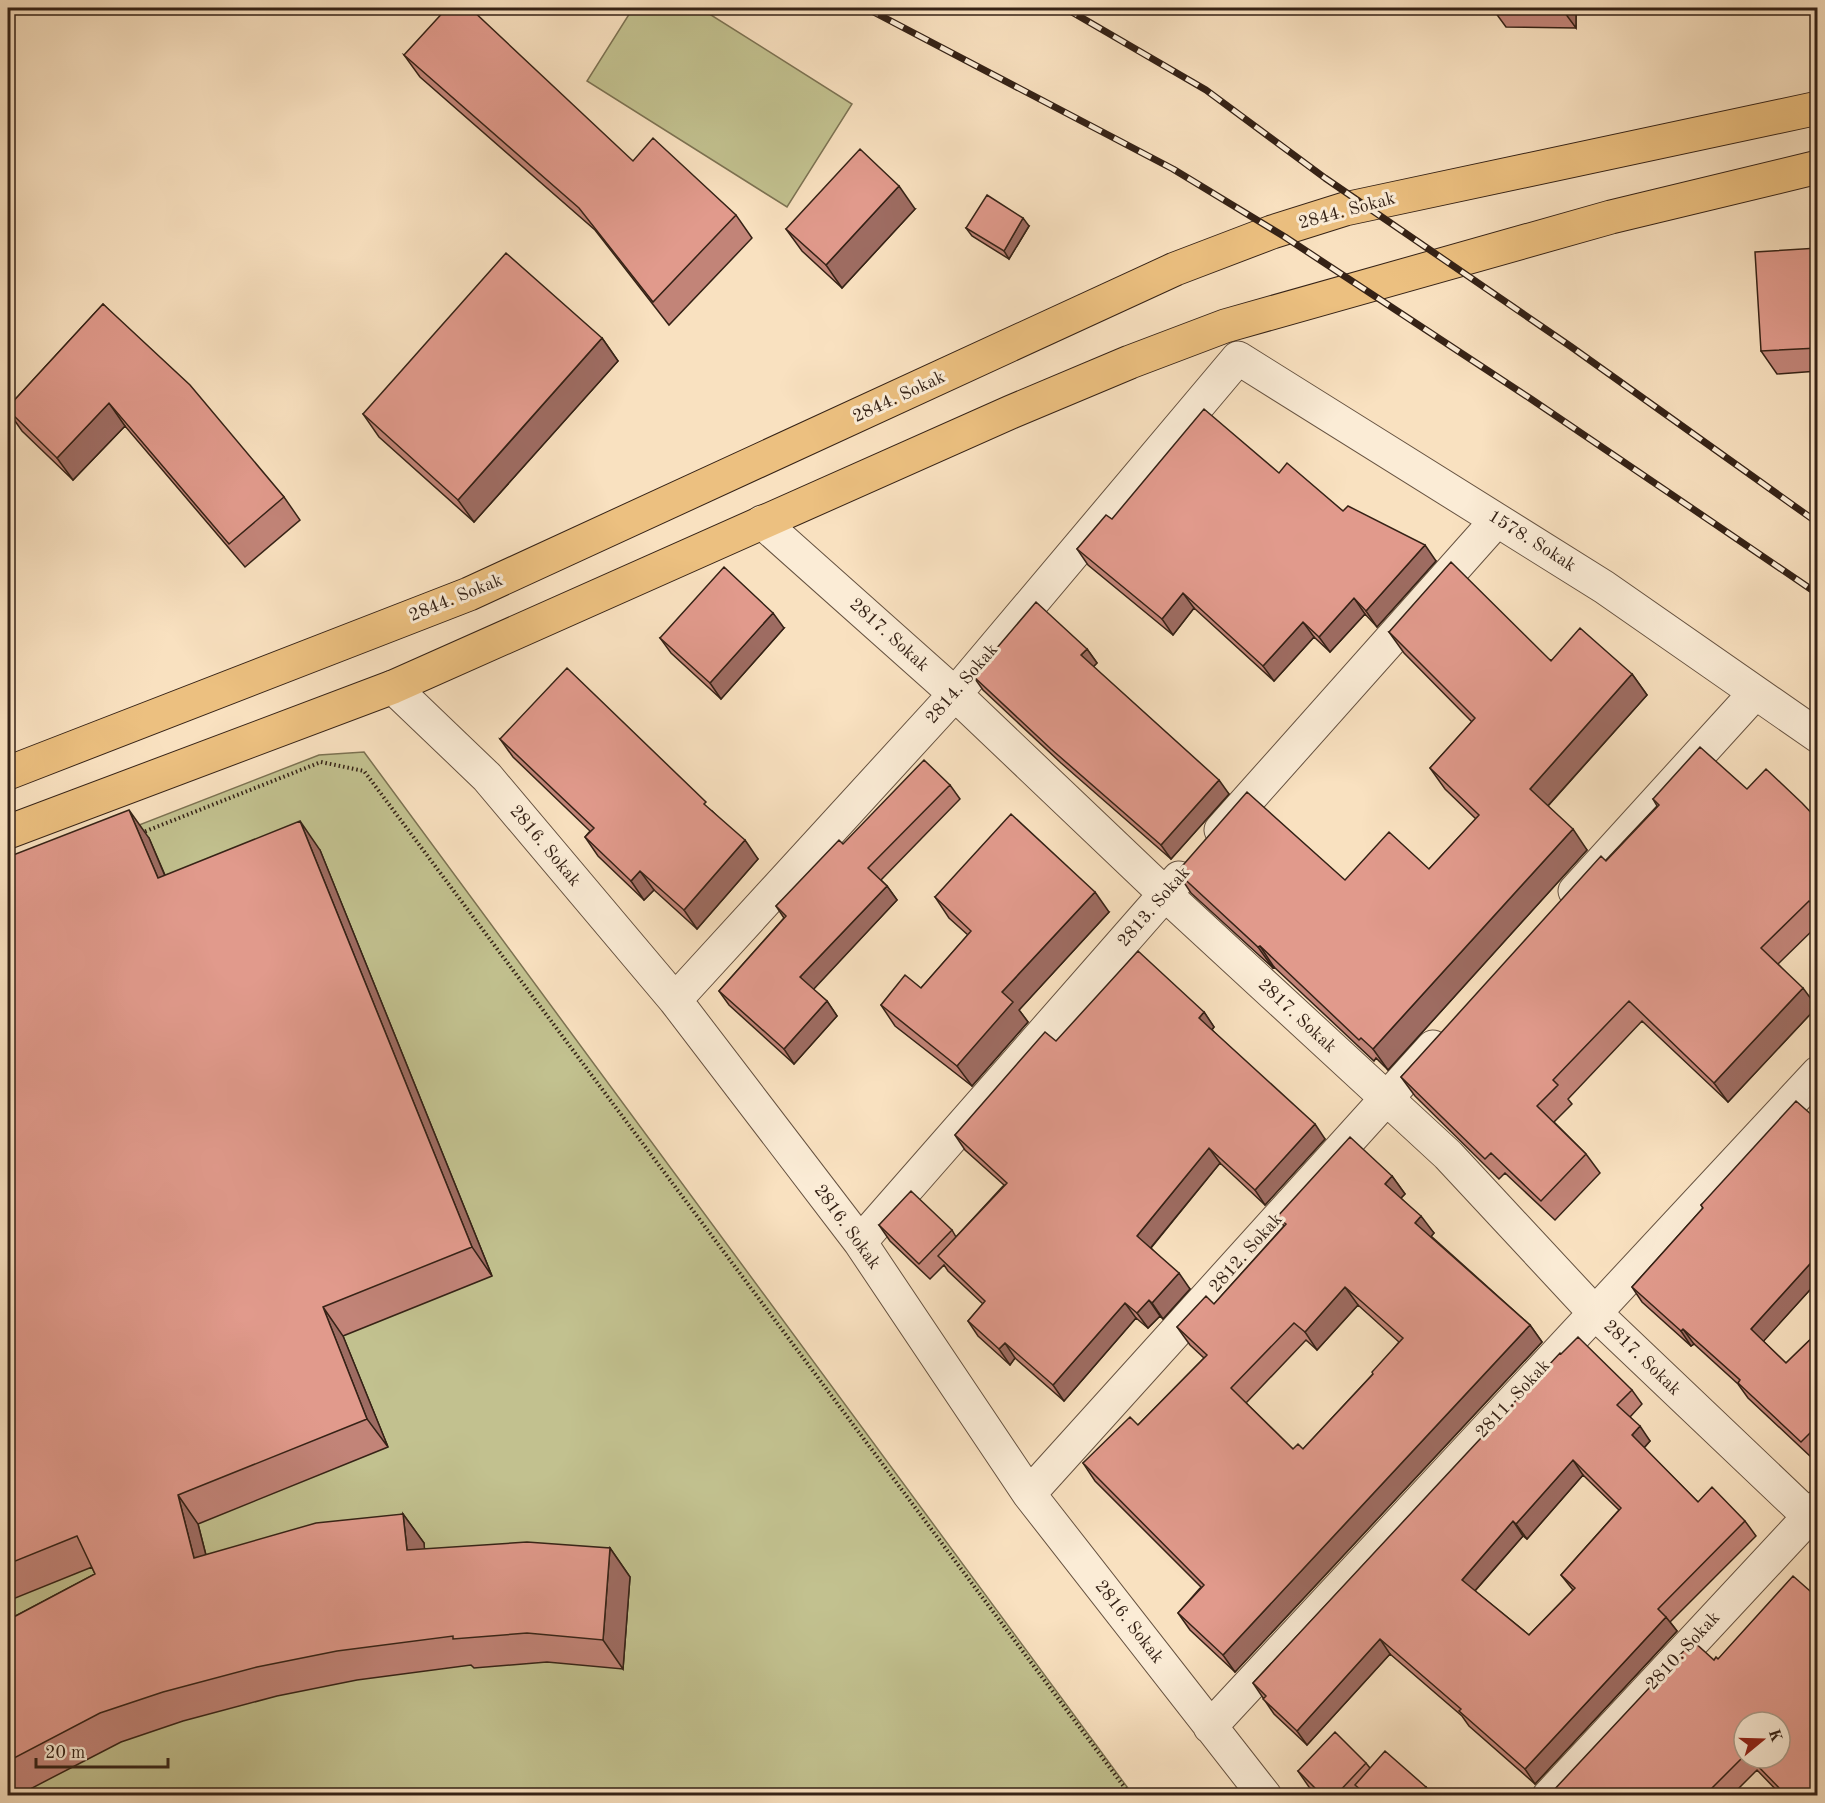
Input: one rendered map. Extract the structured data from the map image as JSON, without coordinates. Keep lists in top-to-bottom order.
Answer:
{
  "streets": {
    "main road": ["2844. Sokak"],
    "street": [
      "1578. Sokak",
      "2817. Sokak",
      "2814. Sokak",
      "2816. Sokak",
      "2813. Sokak",
      "2812. Sokak",
      "2811. Sokak",
      "2810. Sokak"
    ]
  },
  "crossings": [
    ["1578. Sokak", "2814. Sokak"],
    ["1578. Sokak", "2813. Sokak"],
    ["2817. Sokak", "2814. Sokak"],
    ["2817. Sokak", "2813. Sokak"],
    ["2817. Sokak", "2812. Sokak"],
    ["2817. Sokak", "2811. Sokak"],
    ["2817. Sokak", "2810. Sokak"],
    ["2814. Sokak", "2816. Sokak"],
    ["2816. Sokak", "2813. Sokak"],
    ["2816. Sokak", "2812. Sokak"],
    ["2816. Sokak", "2811. Sokak"]
  ],
  "scale_bar": "20 m",
  "north": "right"
}
